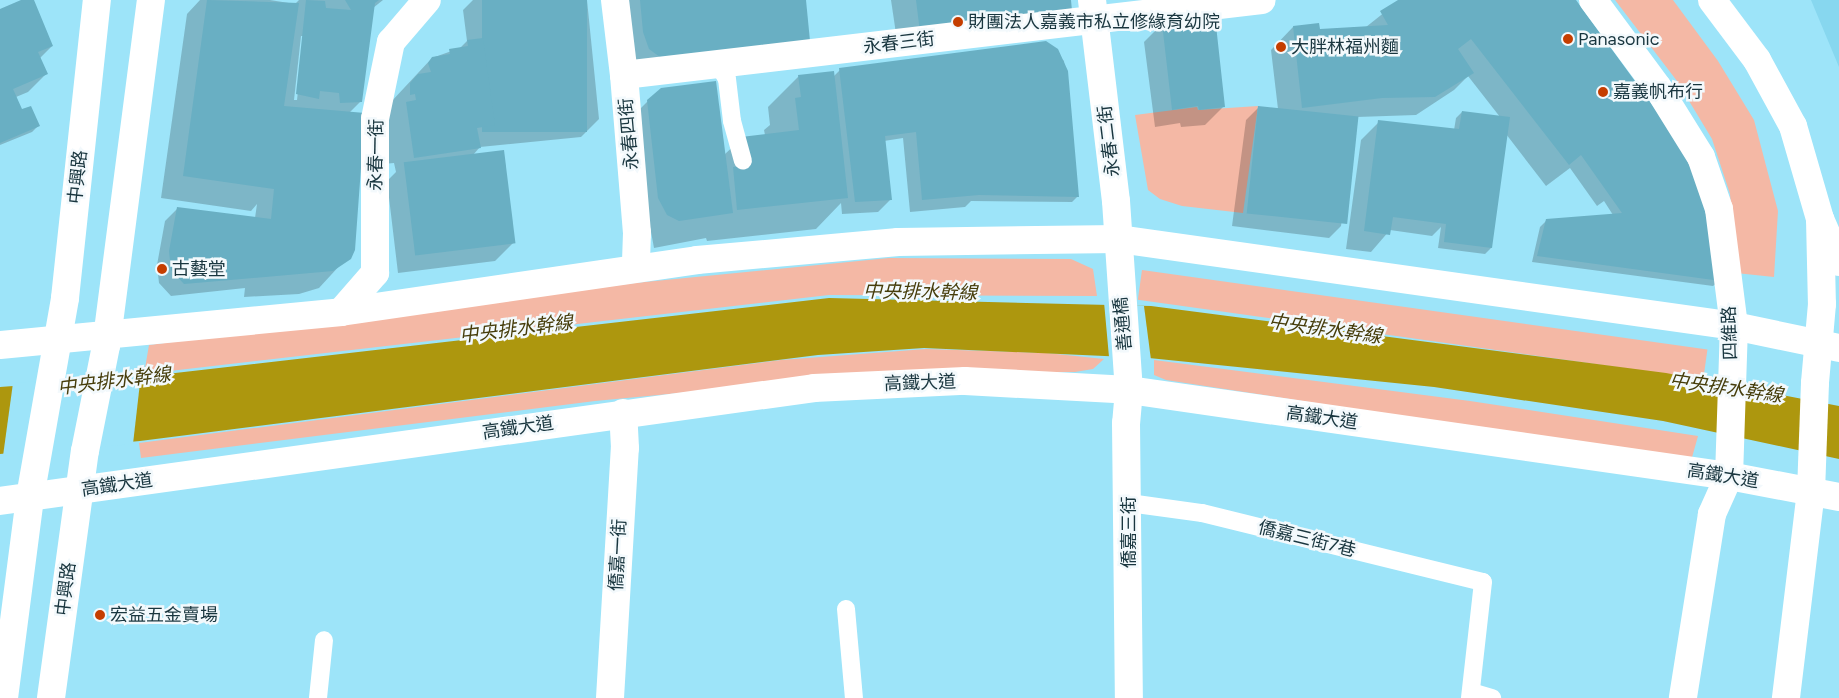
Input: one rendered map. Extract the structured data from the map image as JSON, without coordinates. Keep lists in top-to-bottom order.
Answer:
{
  "streets": {
    "street": [
      "永春三街",
      "永春四街",
      "永春二街",
      "永春一街",
      "中興路",
      "善通橋",
      "四維路",
      "高鐵大道",
      "僑嘉三街",
      "僑嘉一街"
    ],
    "lane": ["僑嘉三街7巷"]
  },
  "crossings": [
    ["永春三街", "永春四街"],
    ["永春三街", "永春二街"],
    ["永春二街", "善通橋"],
    ["中興路", "高鐵大道"],
    ["善通橋", "高鐵大道"],
    ["善通橋", "僑嘉三街"],
    ["四維路", "高鐵大道"],
    ["高鐵大道", "僑嘉三街"],
    ["高鐵大道", "僑嘉一街"],
    ["僑嘉三街", "僑嘉三街7巷"]
  ],
  "water": ["中央排水幹線"],
  "places": [
    "財團法人嘉義市私立修緣育幼院",
    "Panasonic",
    "大胖林福州麵",
    "嘉義帆布行",
    "古藝堂",
    "宏益五金賣場"
  ]
}
